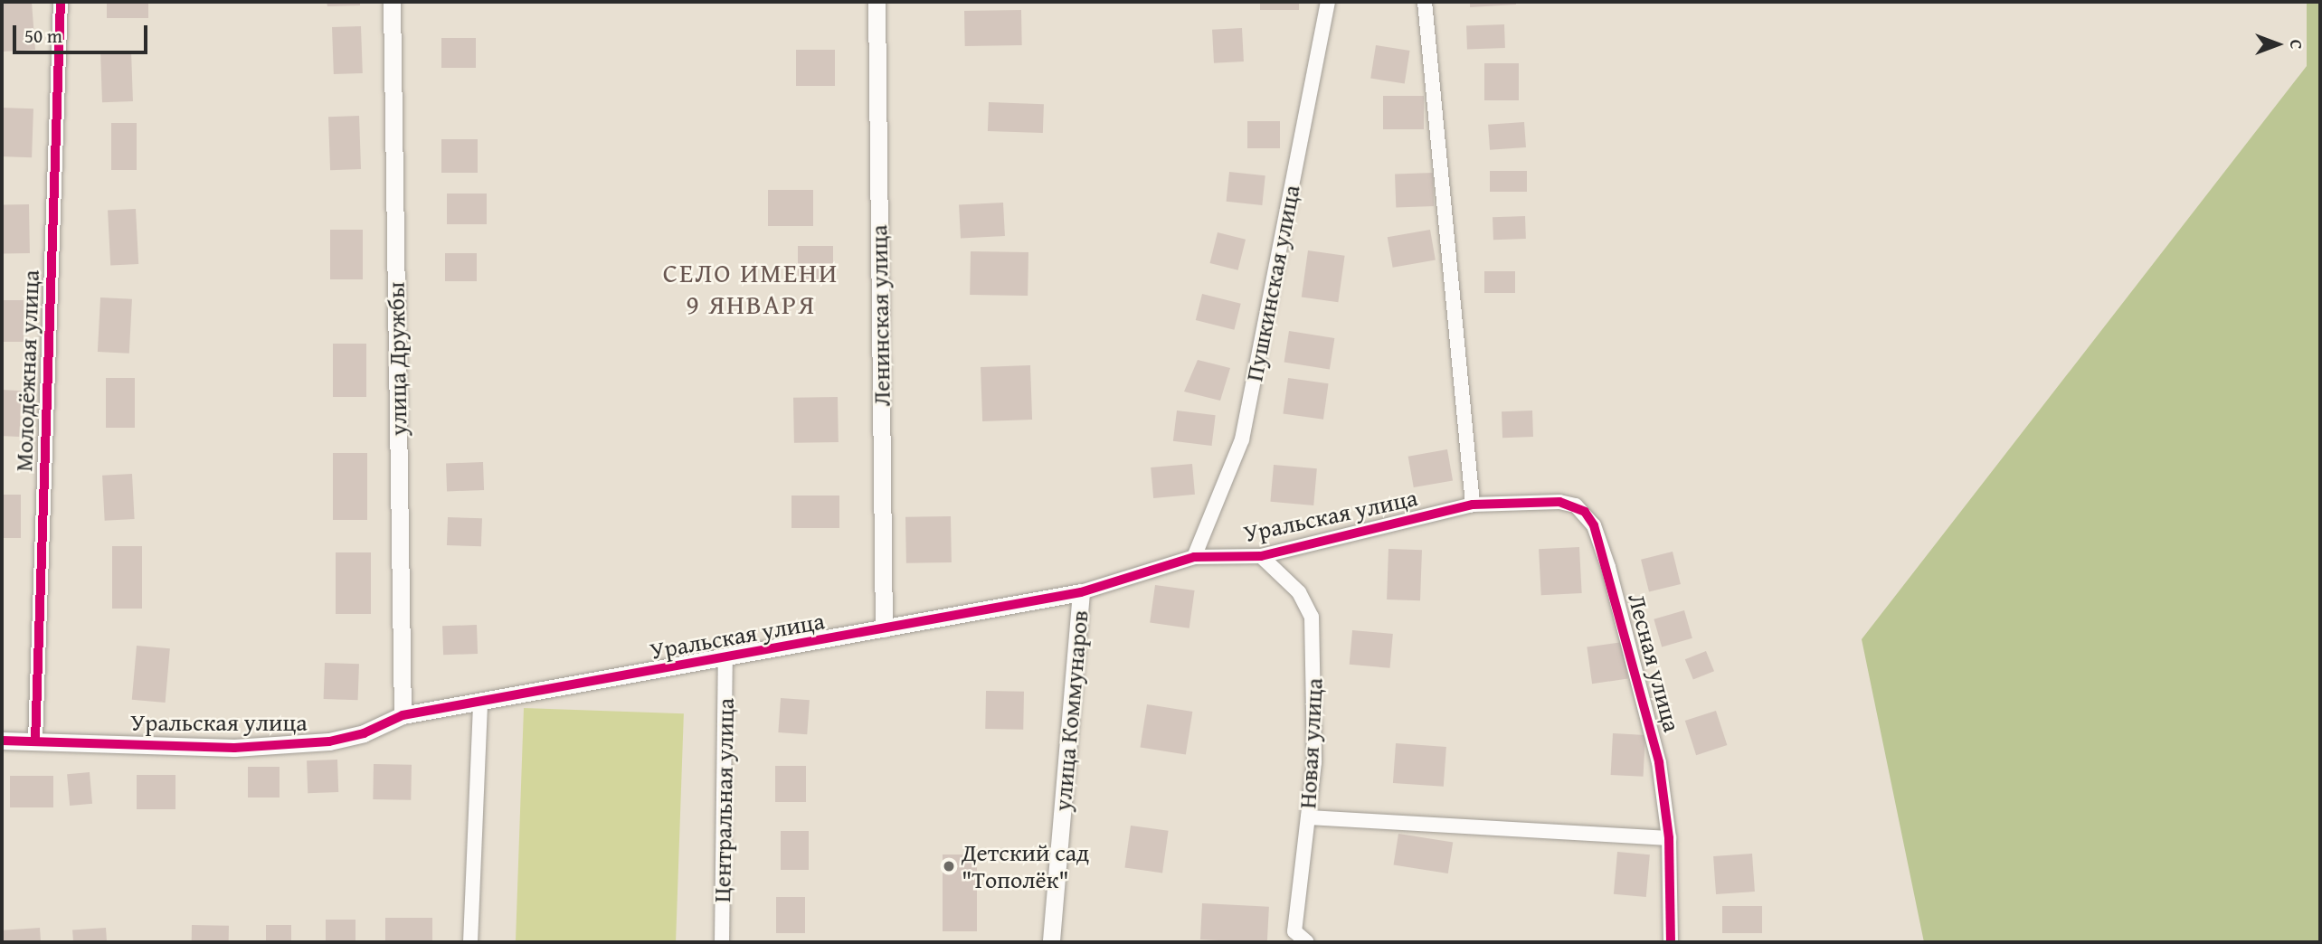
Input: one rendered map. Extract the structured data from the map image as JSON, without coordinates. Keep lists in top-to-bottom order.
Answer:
{
  "streets": {
    "street": [
      "Пушкинская улица",
      "Ленинская улица",
      "улица Дружбы",
      "Молодёжная улица",
      "Уральская улица",
      "Лесная улица",
      "улица Коммунаров",
      "Новая улица",
      "Центральная улица"
    ]
  },
  "crossings": [
    ["Пушкинская улица", "Уральская улица"],
    ["Ленинская улица", "Уральская улица"],
    ["улица Дружбы", "Уральская улица"],
    ["Молодёжная улица", "Уральская улица"],
    ["Уральская улица", "Лесная улица"],
    ["Уральская улица", "улица Коммунаров"],
    ["Уральская улица", "Новая улица"],
    ["Уральская улица", "Центральная улица"]
  ],
  "districts": ["СЕЛО ИМЕНИ 9 ЯНВАРЯ"],
  "places": ["Детский сад \"Тополёк\""],
  "scale_bar": "50 m",
  "north": "right"
}
